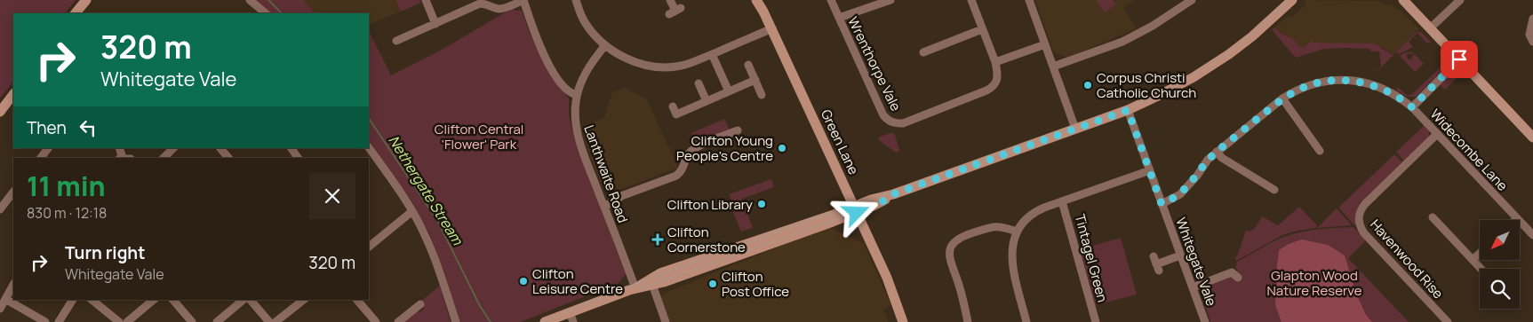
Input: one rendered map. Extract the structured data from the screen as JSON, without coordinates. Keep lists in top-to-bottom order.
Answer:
{
  "streets": {
    "street": [
      "Wrenthorpe Vale",
      "Green Lane",
      "Widecombe Lane",
      "Lanthwaite Road",
      "Tintagel Green",
      "Havenwood Rise",
      "Whitegate Vale"
    ]
  },
  "crossings": [
    ["Widecombe Lane", "Havenwood Rise"],
    ["Widecombe Lane", "Whitegate Vale"]
  ],
  "water": ["Nethergate Stream"],
  "parks": ["Clifton Central 'Flower' Park", "Glapton Wood Nature Reserve"],
  "places": {
    "other": [
      "Corpus Christi Catholic Church",
      "Clifton Young People's Centre",
      "Clifton Library",
      "Clifton Leisure Centre",
      "Clifton Post Office"
    ],
    "health": ["Clifton Cornerstone"]
  },
  "north": "bottom left",
  "page": {
    "turn": ["320 m", "Whitegate Vale"],
    "then": "Then",
    "heading": ["11 min", "830 m · 12:18"],
    "list": [
      {
        "name": "Turn right",
        "note": "Whitegate Vale",
        "value": "320 m"
      }
    ]
  }
}
